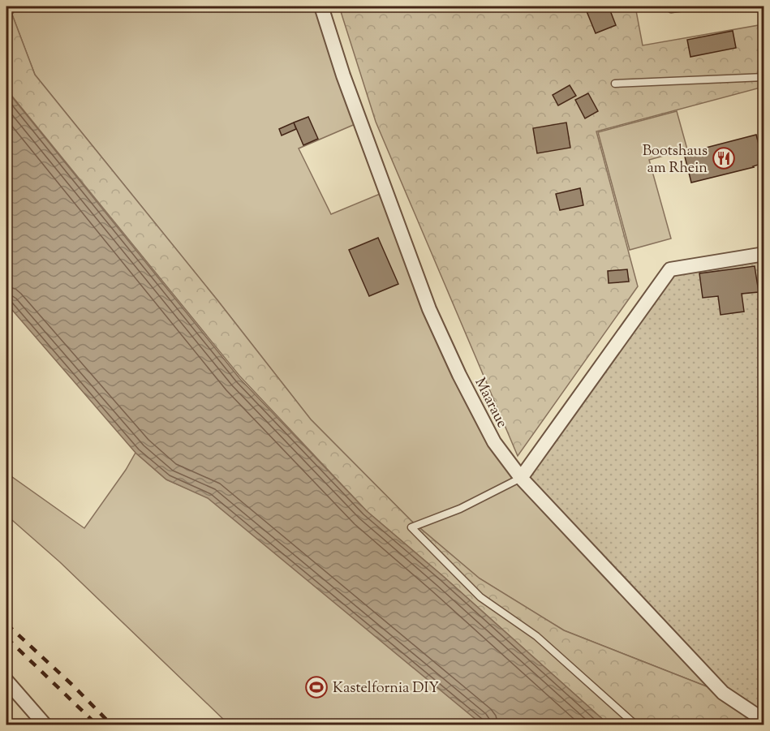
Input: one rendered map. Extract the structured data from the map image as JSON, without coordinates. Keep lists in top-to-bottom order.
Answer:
{
  "streets": {
    "street": ["Maaraue"]
  },
  "places": {
    "restaurant": ["Bootshaus am Rhein"],
    "sports": ["Kastelfornia DIY"]
  }
}
